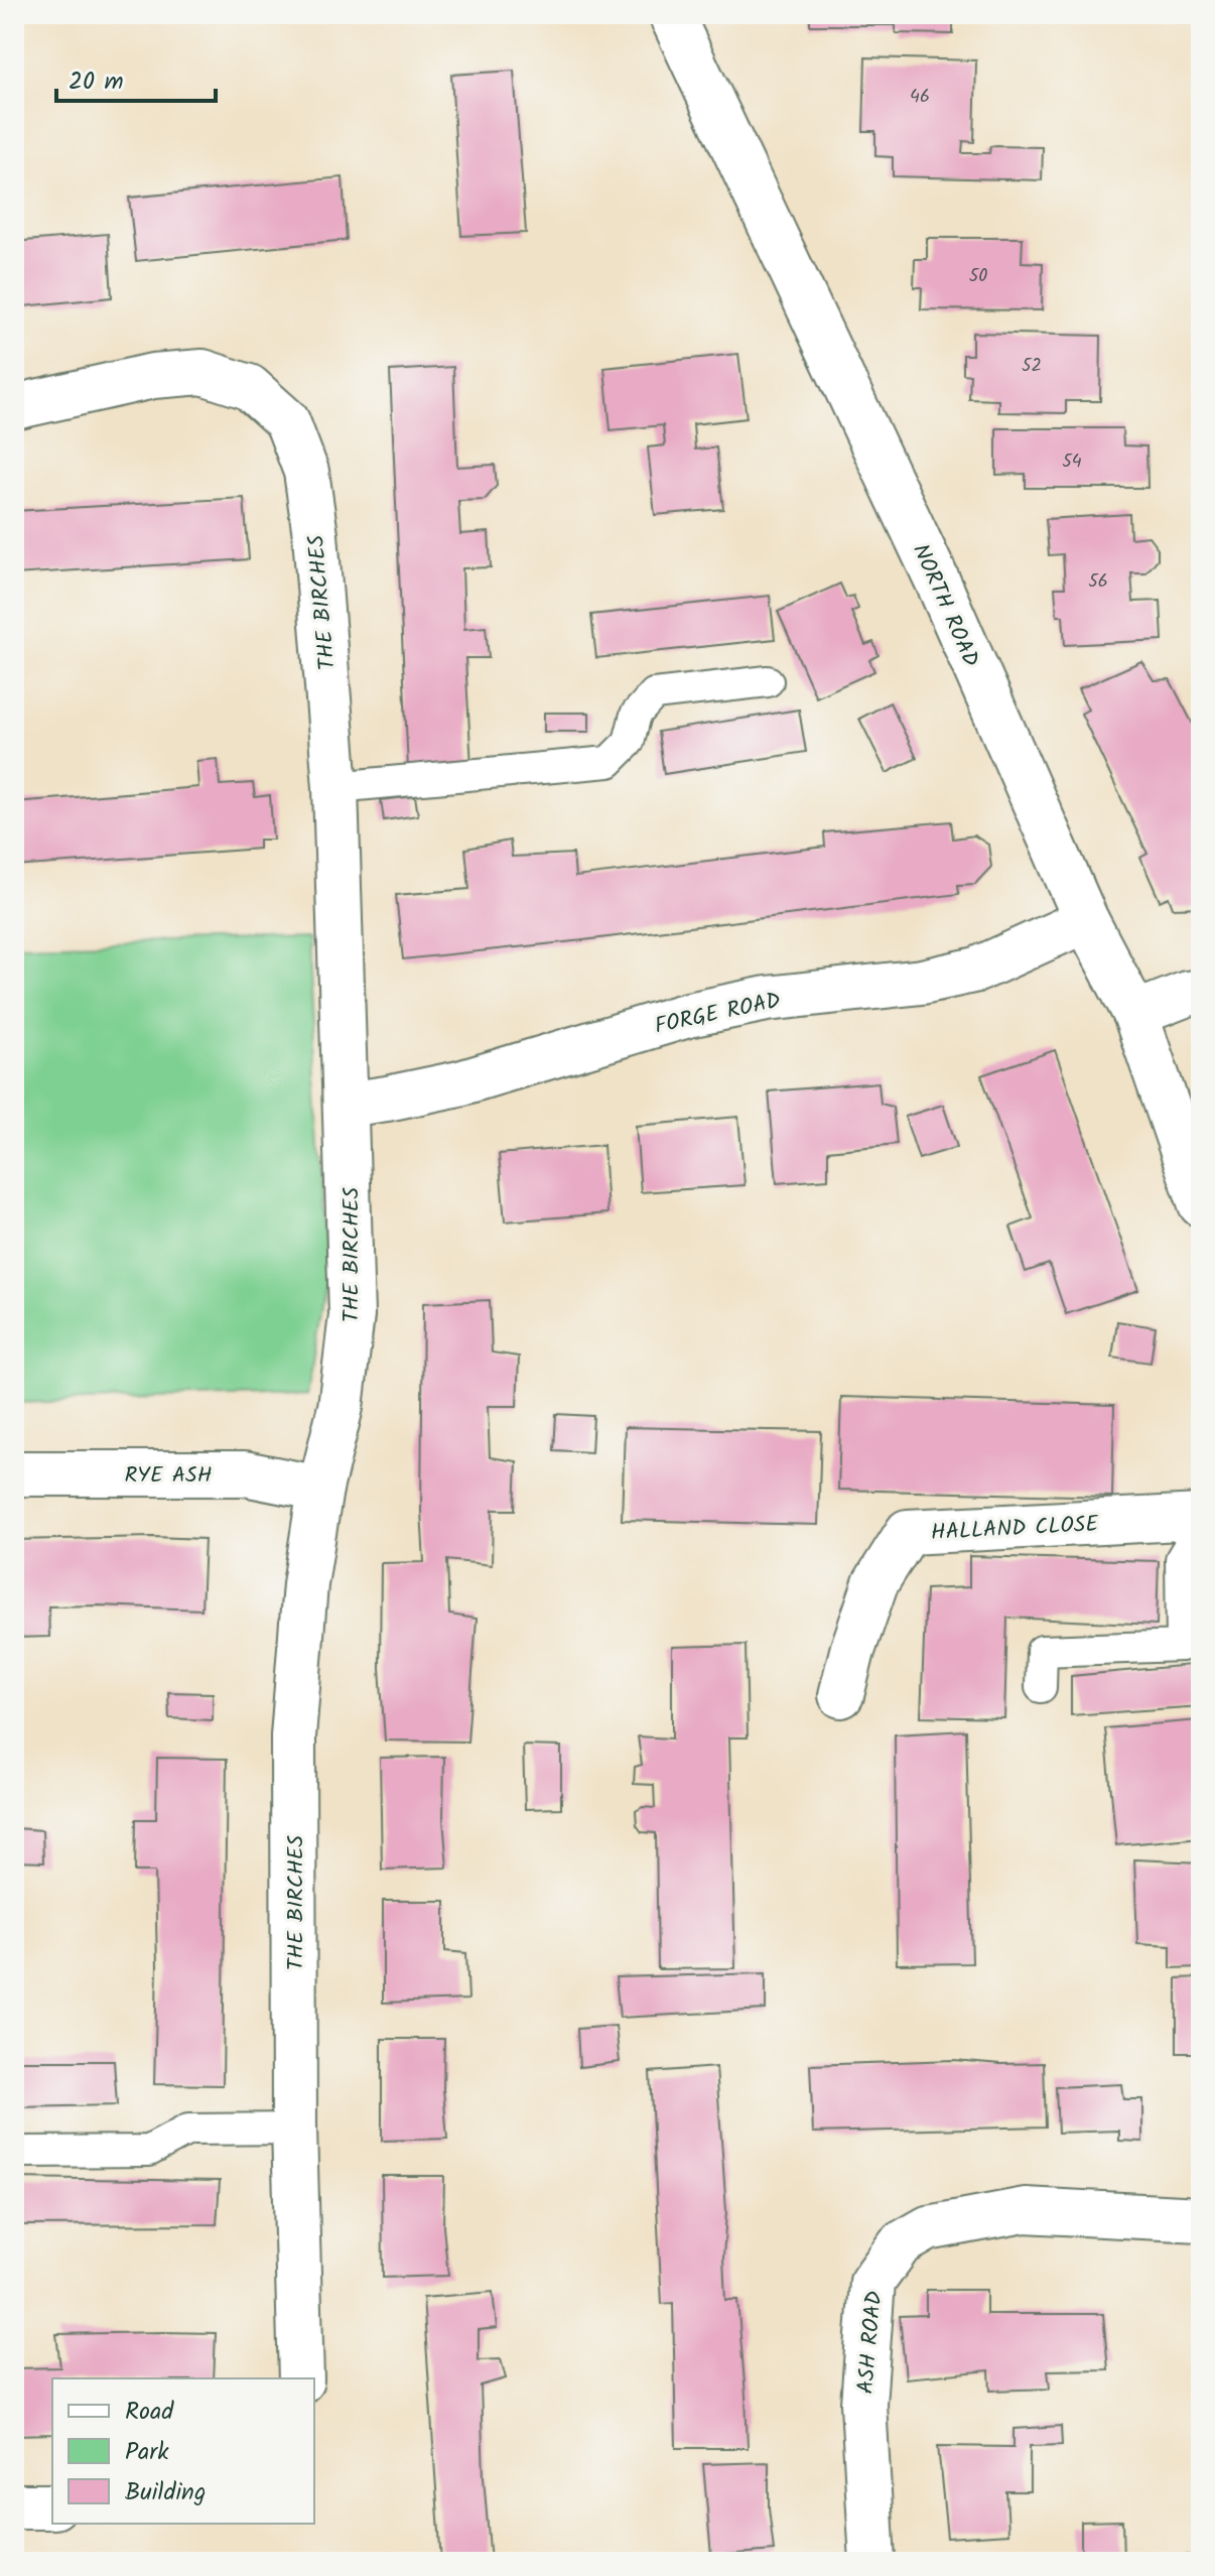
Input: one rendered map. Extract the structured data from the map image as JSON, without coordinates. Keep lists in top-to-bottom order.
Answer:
{
  "streets": {
    "street": [
      "THE BIRCHES",
      "NORTH ROAD",
      "FORGE ROAD",
      "RYE ASH",
      "HALLAND CLOSE",
      "ASH ROAD"
    ]
  },
  "crossings": [
    ["THE BIRCHES", "FORGE ROAD"],
    ["THE BIRCHES", "RYE ASH"],
    ["NORTH ROAD", "FORGE ROAD"]
  ],
  "house_numbers": [
    "46",
    "50",
    "52",
    "54",
    "56"
  ],
  "legend": ["Road", "Park", "Building"],
  "scale_bar": "20 m"
}
